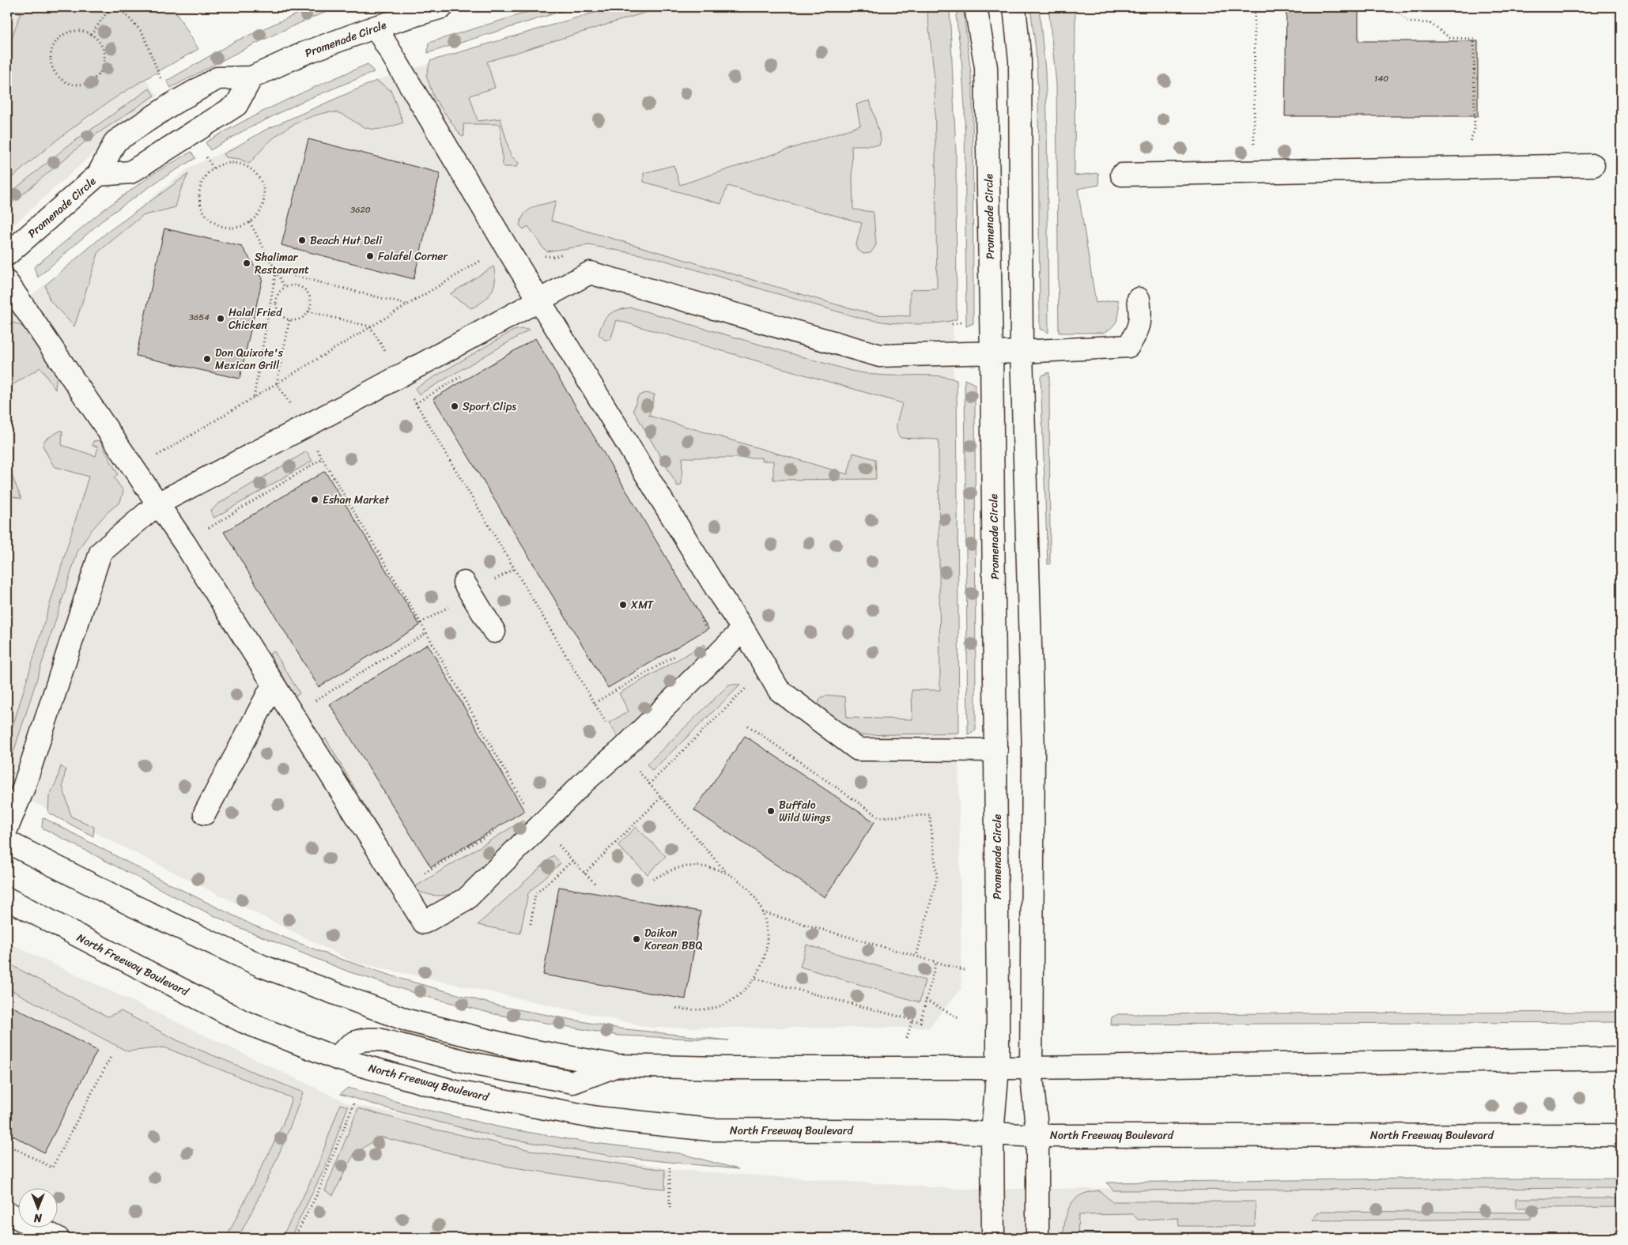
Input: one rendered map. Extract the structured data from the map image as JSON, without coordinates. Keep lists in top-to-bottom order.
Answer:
{
  "streets": {
    "street": ["Promenade Circle", "North Freeway Boulevard"]
  },
  "crossings": [
    ["Promenade Circle", "North Freeway Boulevard"]
  ],
  "places": [
    "Beach Hut Deli",
    "Falafel Corner",
    "Shalimar Restaurant",
    "Halal Fried Chicken",
    "Don Quixote's Mexican Grill",
    "Sport Clips",
    "Eshan Market",
    "XMT",
    "Buffalo Wild Wings",
    "Daikon Korean BBQ"
  ],
  "house_numbers": ["140", "3620", "3654"],
  "north": "bottom"
}
